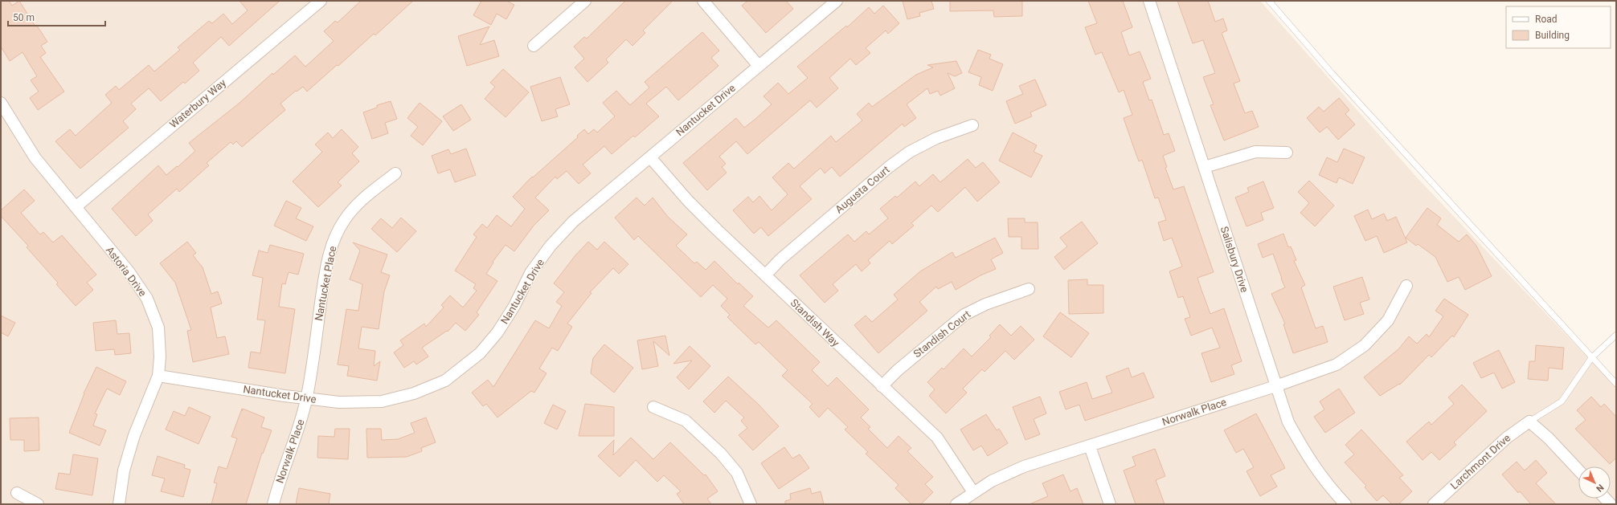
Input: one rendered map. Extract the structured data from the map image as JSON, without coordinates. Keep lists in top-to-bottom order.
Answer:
{
  "streets": {
    "street": [
      "Waterbury Way",
      "Nantucket Drive",
      "Augusta Court",
      "Salisbury Drive",
      "Astoria Drive",
      "Nantucket Place",
      "Standish Way",
      "Standish Court",
      "Norwalk Place",
      "Larchmont Drive"
    ]
  },
  "crossings": [
    ["Waterbury Way", "Astoria Drive"],
    ["Nantucket Drive", "Astoria Drive"],
    ["Nantucket Drive", "Nantucket Place"],
    ["Nantucket Drive", "Standish Way"],
    ["Nantucket Drive", "Norwalk Place"],
    ["Augusta Court", "Standish Way"],
    ["Salisbury Drive", "Norwalk Place"],
    ["Nantucket Place", "Norwalk Place"],
    ["Standish Way", "Standish Court"],
    ["Standish Way", "Norwalk Place"]
  ],
  "legend": ["Road", "Building"],
  "scale_bar": "50 m",
  "north": "bottom right"
}
